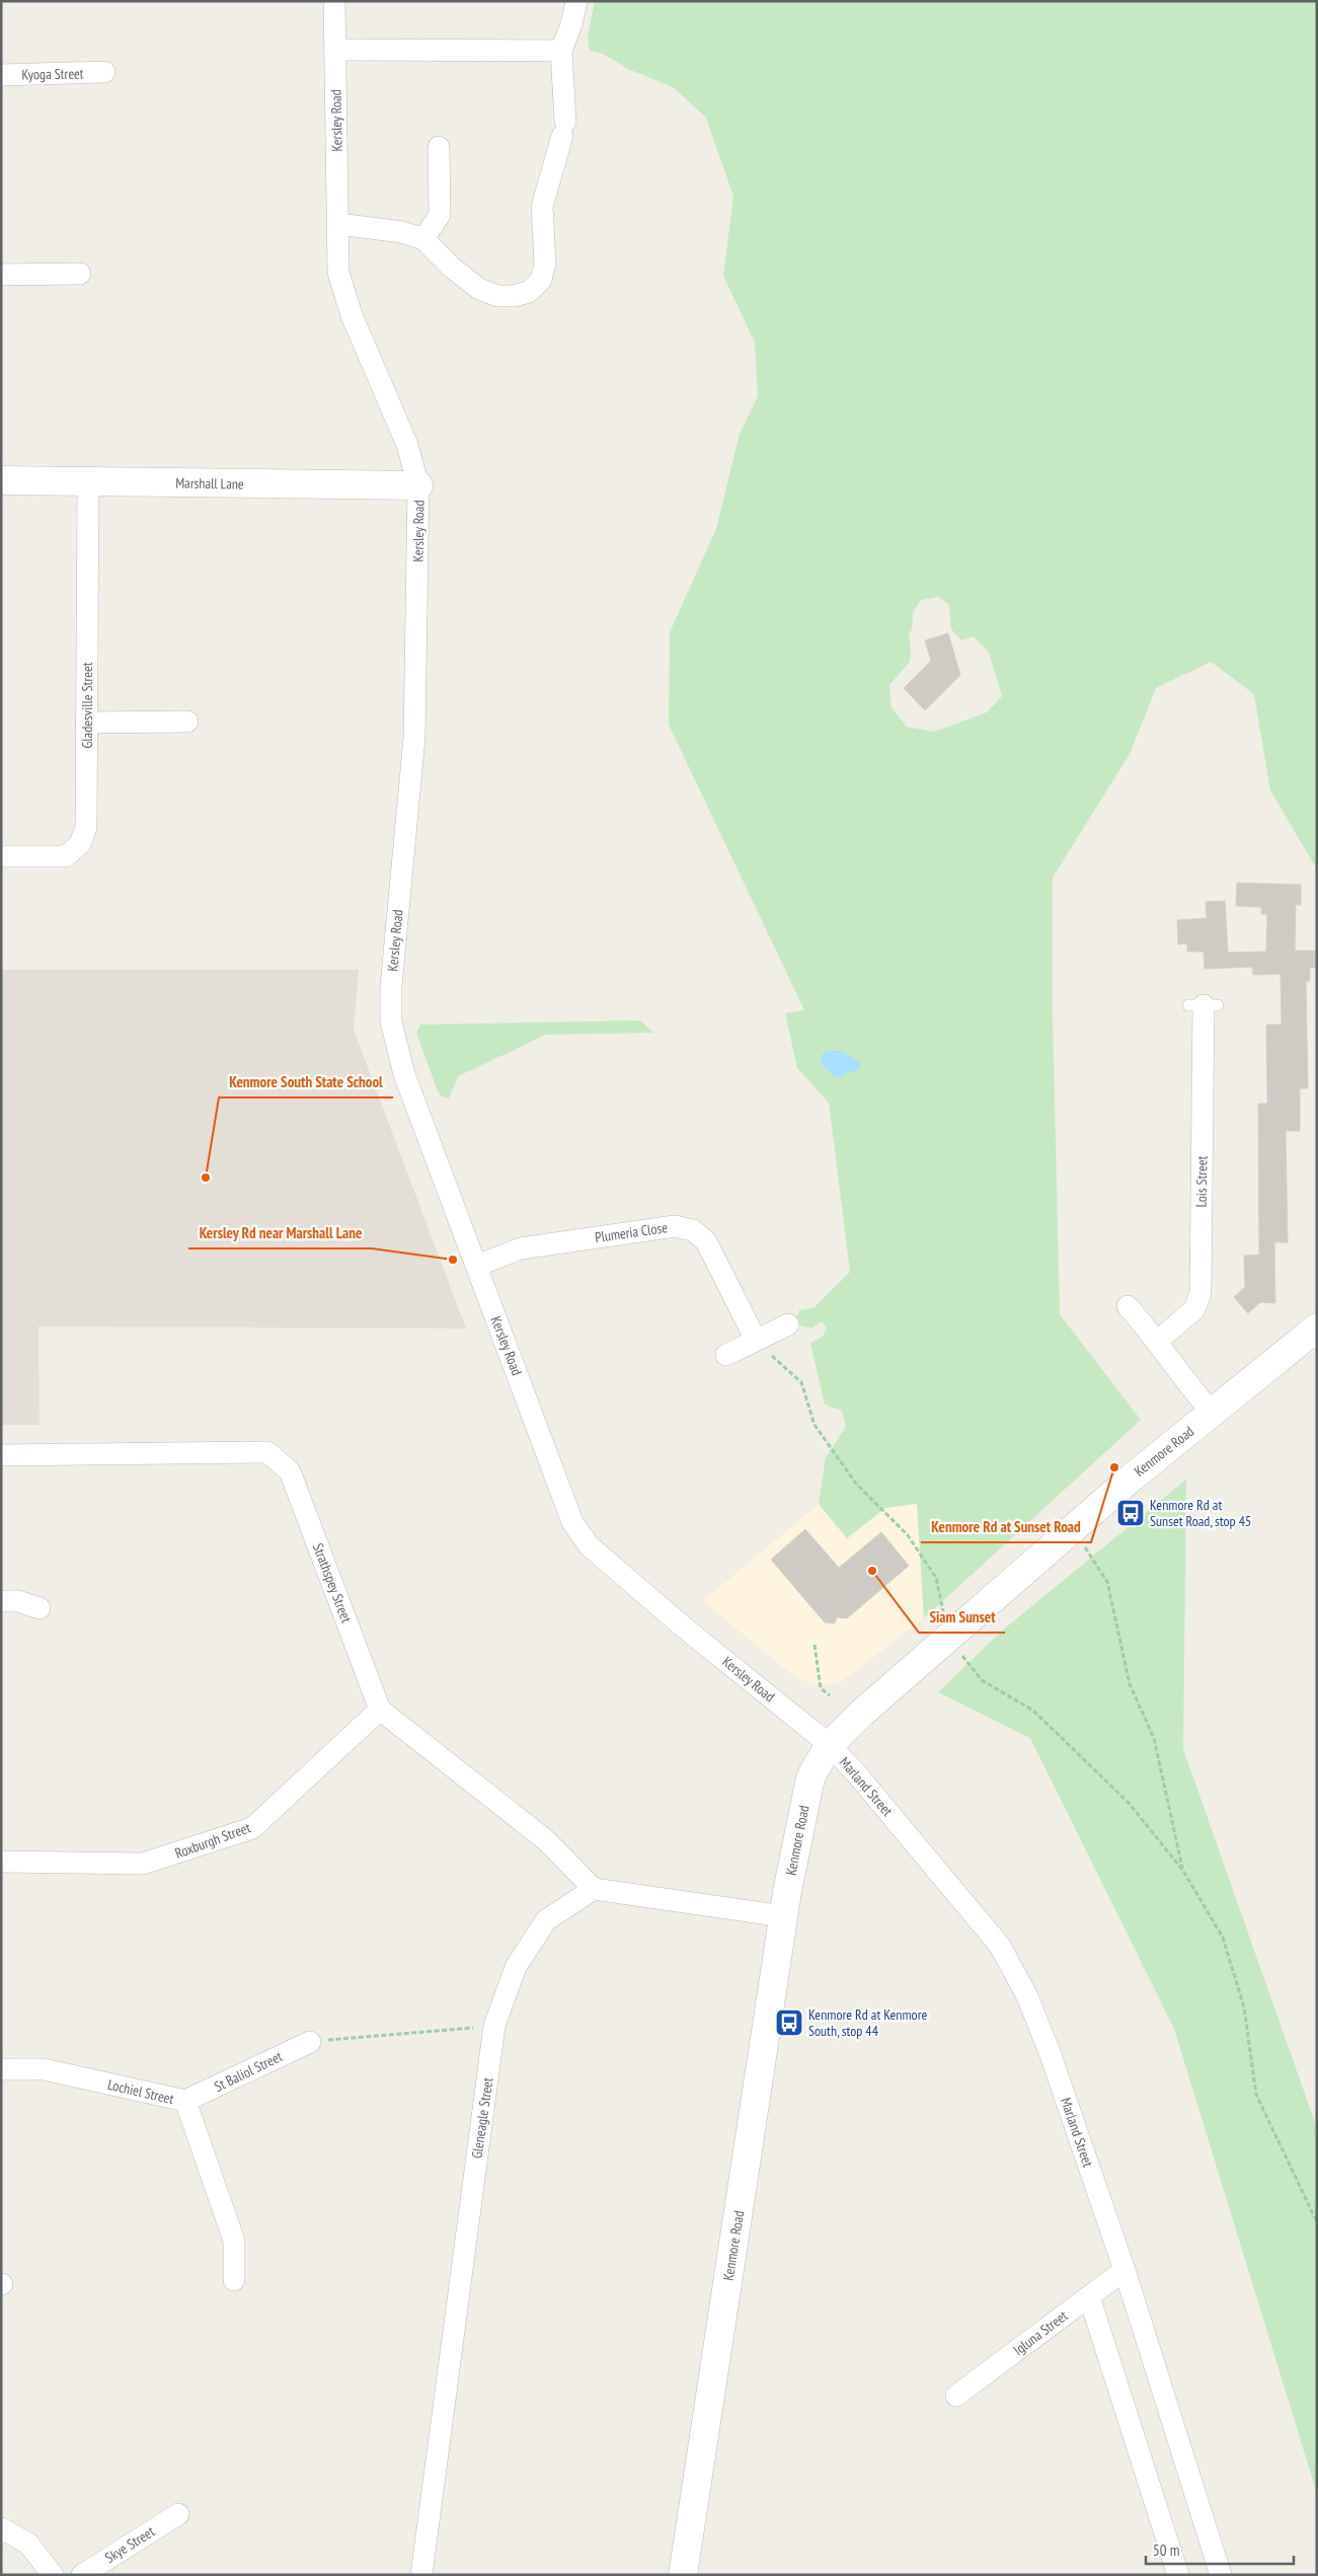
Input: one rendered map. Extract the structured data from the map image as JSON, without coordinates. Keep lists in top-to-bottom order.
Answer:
{
  "streets": {
    "street": [
      "Kyoga Street",
      "Kersley Road",
      "Marshall Lane",
      "Gladesville Street",
      "Lois Street",
      "Plumeria Close",
      "Kenmore Road",
      "Strathspey Street",
      "Marland Street",
      "Roxburgh Street",
      "St Baliol Street",
      "Lochiel Street",
      "Gleneagle Street",
      "Igluna Street",
      "Skye Street"
    ]
  },
  "crossings": [
    ["Kersley Road", "Marshall Lane"],
    ["Kersley Road", "Plumeria Close"],
    ["Kersley Road", "Kenmore Road"],
    ["Kersley Road", "Marland Street"],
    ["Marshall Lane", "Gladesville Street"],
    ["Kenmore Road", "Marland Street"],
    ["Strathspey Street", "Roxburgh Street"],
    ["Marland Street", "Igluna Street"],
    ["St Baliol Street", "Lochiel Street"]
  ],
  "places": {
    "other": [
      "Kenmore South State School",
      "Kersley Rd near Marshall Lane",
      "Kenmore Rd at Sunset Road",
      "Siam Sunset"
    ],
    "bus stop": ["Kenmore Rd at Sunset Road, stop 45", "Kenmore Rd at Kenmore South, stop 44"]
  },
  "scale_bar": "50 m"
}
